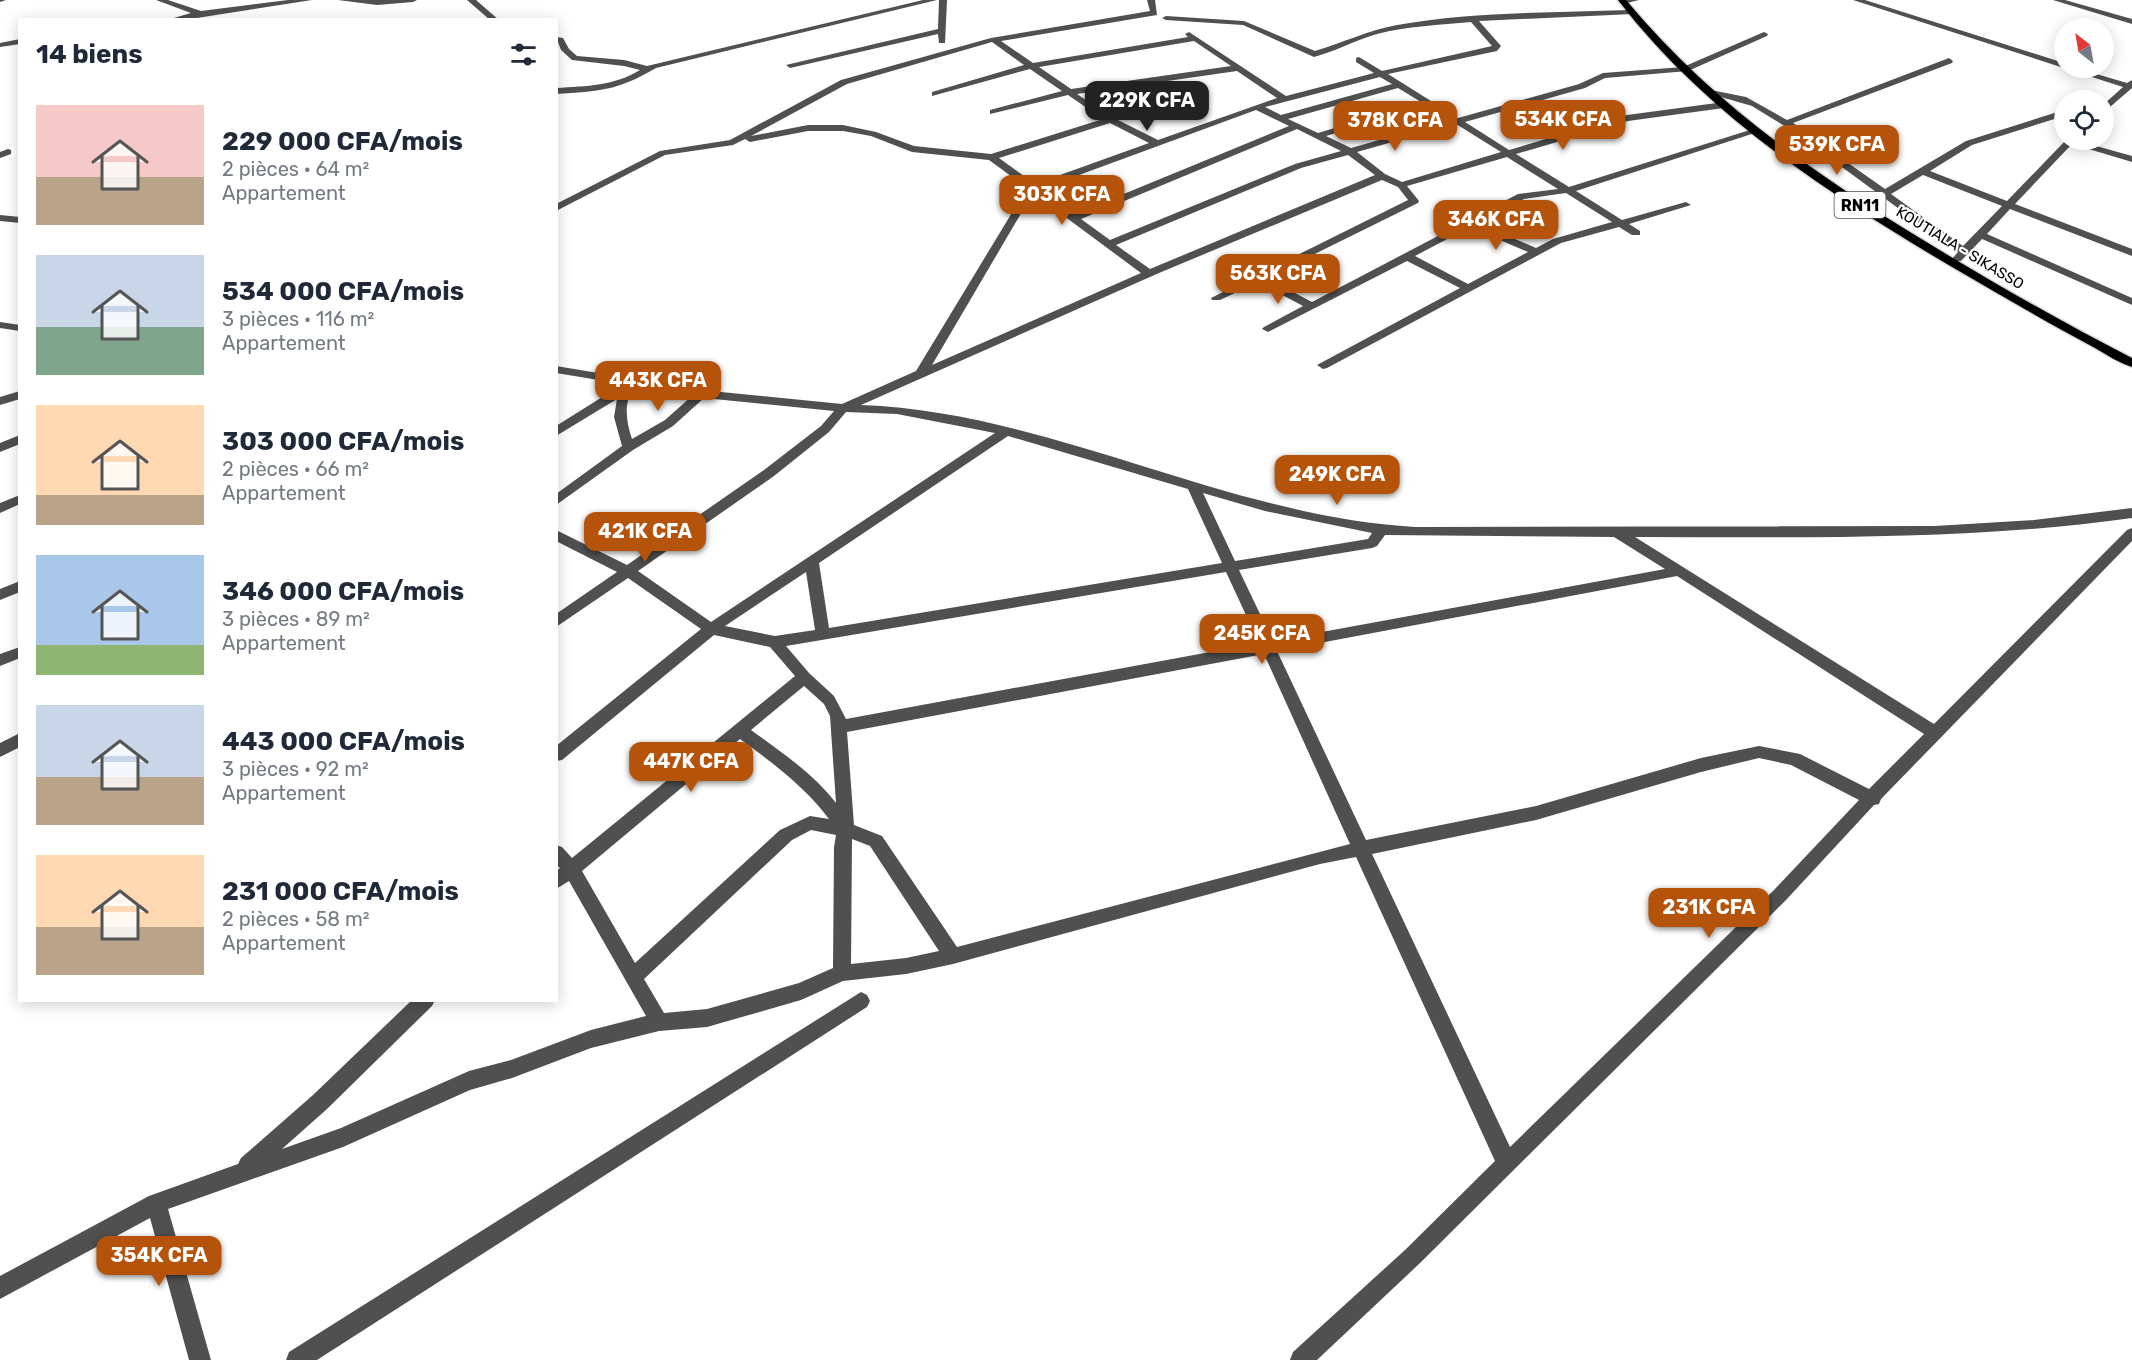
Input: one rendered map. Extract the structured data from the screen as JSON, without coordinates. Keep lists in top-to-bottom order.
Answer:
{
  "streets": {
    "main road": ["RN11", "KOUTIALA - SIKASSO"]
  },
  "north": "top left",
  "page": {
    "heading": "14 biens",
    "price": [
      "229K CFA",
      "534K CFA",
      "378K CFA",
      "539K CFA",
      "303K CFA",
      "346K CFA",
      "563K CFA",
      "443K CFA",
      "249K CFA",
      "421K CFA",
      "245K CFA",
      "447K CFA",
      "231K CFA",
      "354K CFA"
    ],
    "list": [
      {
        "name": "229 000 CFA/mois",
        "note": "2 pièces · 64 m² · Appartement"
      },
      {
        "name": "534 000 CFA/mois",
        "note": "3 pièces · 116 m² · Appartement"
      },
      {
        "name": "303 000 CFA/mois",
        "note": "2 pièces · 66 m² · Appartement"
      },
      {
        "name": "346 000 CFA/mois",
        "note": "3 pièces · 89 m² · Appartement"
      },
      {
        "name": "443 000 CFA/mois",
        "note": "3 pièces · 92 m² · Appartement"
      },
      {
        "name": "231 000 CFA/mois",
        "note": "2 pièces · 58 m² · Appartement"
      }
    ]
  }
}
